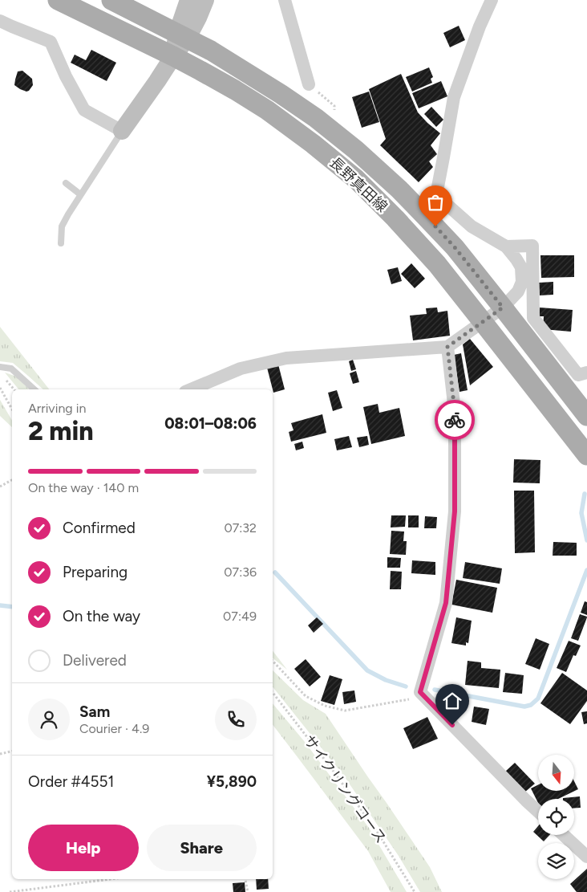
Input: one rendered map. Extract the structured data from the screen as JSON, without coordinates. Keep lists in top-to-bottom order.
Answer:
{
  "streets": {
    "main road": ["長野真田線"],
    "path": ["サイクリングコース"]
  },
  "north": "bottom",
  "page": {
    "heading": ["2 min", "Arriving in", "08:01–08:06"],
    "panel": [
      "Sam",
      "Courier · 4.9",
      "Order #4551",
      "¥5,890"
    ],
    "bar": "On the way · 140 m",
    "list": [
      ["Confirmed", "07:32"],
      ["Preparing", "07:36"],
      ["On the way", "07:49"],
      "Delivered"
    ],
    "buttons": ["Help", "Share"]
  }
}
